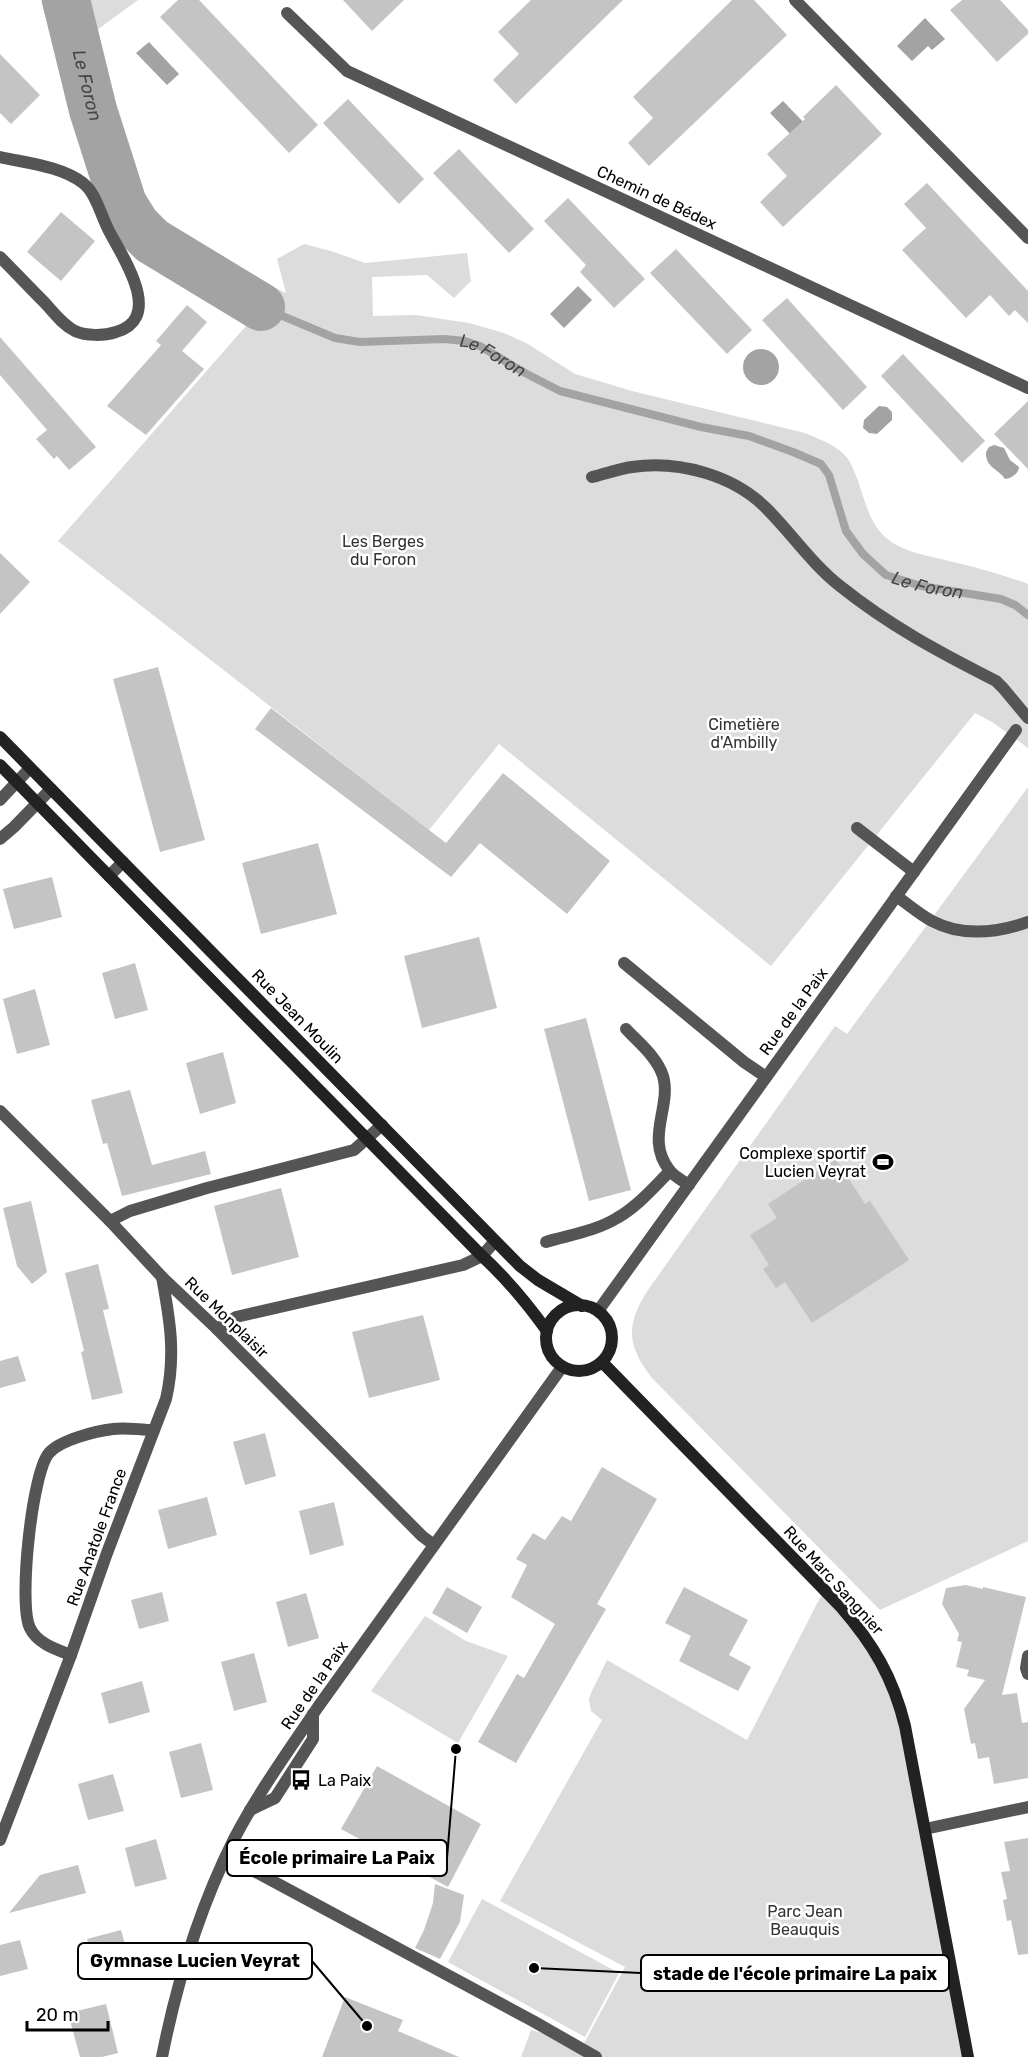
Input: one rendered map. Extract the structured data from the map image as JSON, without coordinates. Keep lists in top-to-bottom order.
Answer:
{
  "streets": {
    "street": [
      "Chemin de Bédex",
      "Rue de la Paix",
      "Rue Jean Moulin",
      "Rue Monplaisir",
      "Rue Anatole France",
      "Rue Marc Sangnier"
    ]
  },
  "crossings": [
    ["Rue de la Paix", "Rue Jean Moulin"],
    ["Rue de la Paix", "Rue Monplaisir"],
    ["Rue de la Paix", "Rue Marc Sangnier"],
    ["Rue Jean Moulin", "Rue Marc Sangnier"],
    ["Rue Monplaisir", "Rue Anatole France"]
  ],
  "water": ["Le Foron"],
  "parks": ["Les Berges du Foron", "Cimetière d'Ambilly", "Parc Jean Beauquis"],
  "places": {
    "sports": ["Complexe sportif Lucien Veyrat"],
    "other": ["École primaire La Paix", "stade de l'école primaire La paix", "Gymnase Lucien Veyrat"],
    "bus stop": ["La Paix"]
  },
  "scale_bar": "20 m"
}
